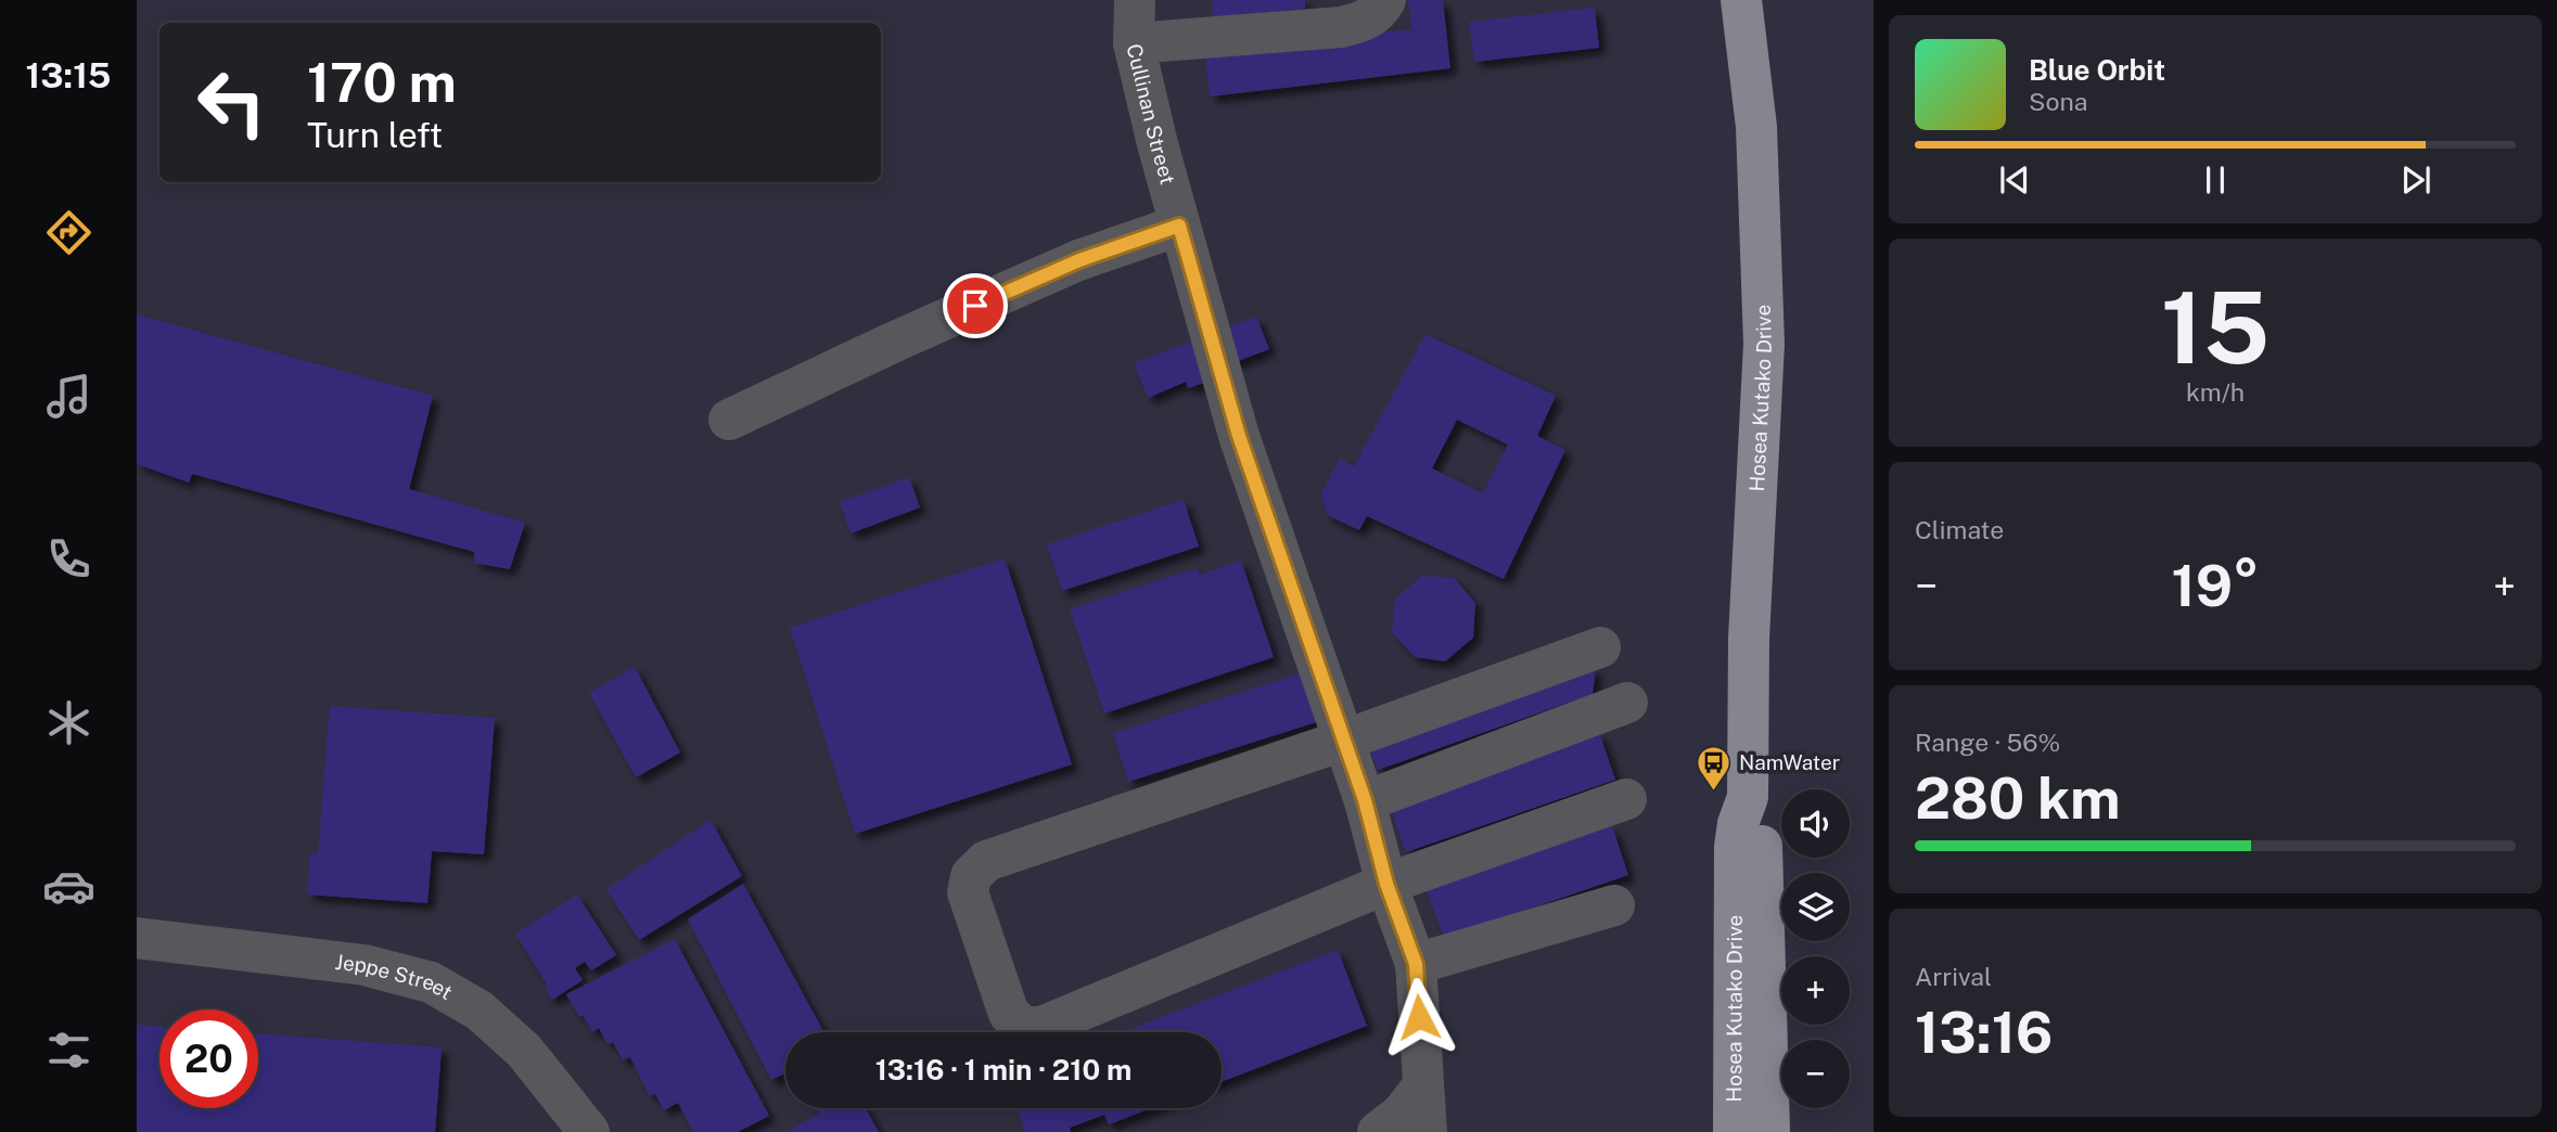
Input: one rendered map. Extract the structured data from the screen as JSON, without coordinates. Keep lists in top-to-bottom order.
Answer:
{
  "streets": {
    "main road": ["Hosea Kutako Drive"],
    "street": ["Cullinan Street", "Jeppe Street"]
  },
  "places": {
    "bus stop": ["NamWater"]
  },
  "page": {
    "tabs": "13:15",
    "turn": ["170 m", "Turn left"],
    "song": ["Blue Orbit", "Sona"],
    "tile": [
      ["15", "km/h"],
      "Climate",
      ["Range · 56%", "280 km"],
      ["Arrival", "13:16"]
    ],
    "heat": ["−", "19°", "+"],
    "map_buttons": ["+", "−"],
    "limit": "20",
    "trip": "13:16 · 1 min · 210 m"
  }
}
